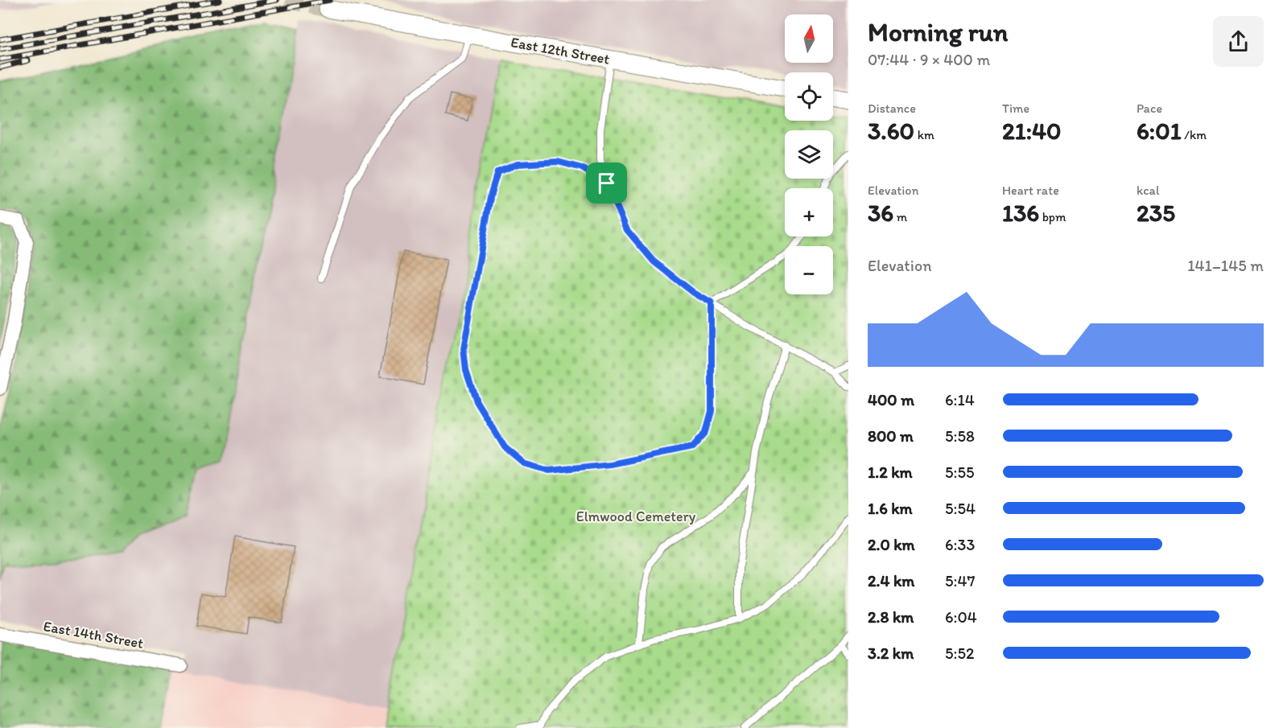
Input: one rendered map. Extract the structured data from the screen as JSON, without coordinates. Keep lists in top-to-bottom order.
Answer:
{
  "streets": {
    "street": ["East 12th Street", "East 14th Street"]
  },
  "parks": ["Elmwood Cemetery"],
  "north": "top",
  "page": {
    "heading": ["Morning run", "07:44 · 9 × 400 m"],
    "map_buttons": ["+", "−"],
    "stats": [
      ["Distance", "3.60 km"],
      ["Time", "21:40"],
      ["Pace", "6:01 /km"],
      ["Elevation", "36 m"],
      ["Heart rate", "136 bpm"],
      ["kcal", "235"]
    ],
    "chart": ["Elevation", "141–145 m"],
    "list": [
      {
        "name": "400 m",
        "note": "6:14"
      },
      {
        "name": "800 m",
        "note": "5:58"
      },
      {
        "name": "1.2 km",
        "note": "5:55"
      },
      {
        "name": "1.6 km",
        "note": "5:54"
      },
      {
        "name": "2.0 km",
        "note": "6:33"
      },
      {
        "name": "2.4 km",
        "note": "5:47"
      },
      {
        "name": "2.8 km",
        "note": "6:04"
      },
      {
        "name": "3.2 km",
        "note": "5:52"
      }
    ]
  }
}
